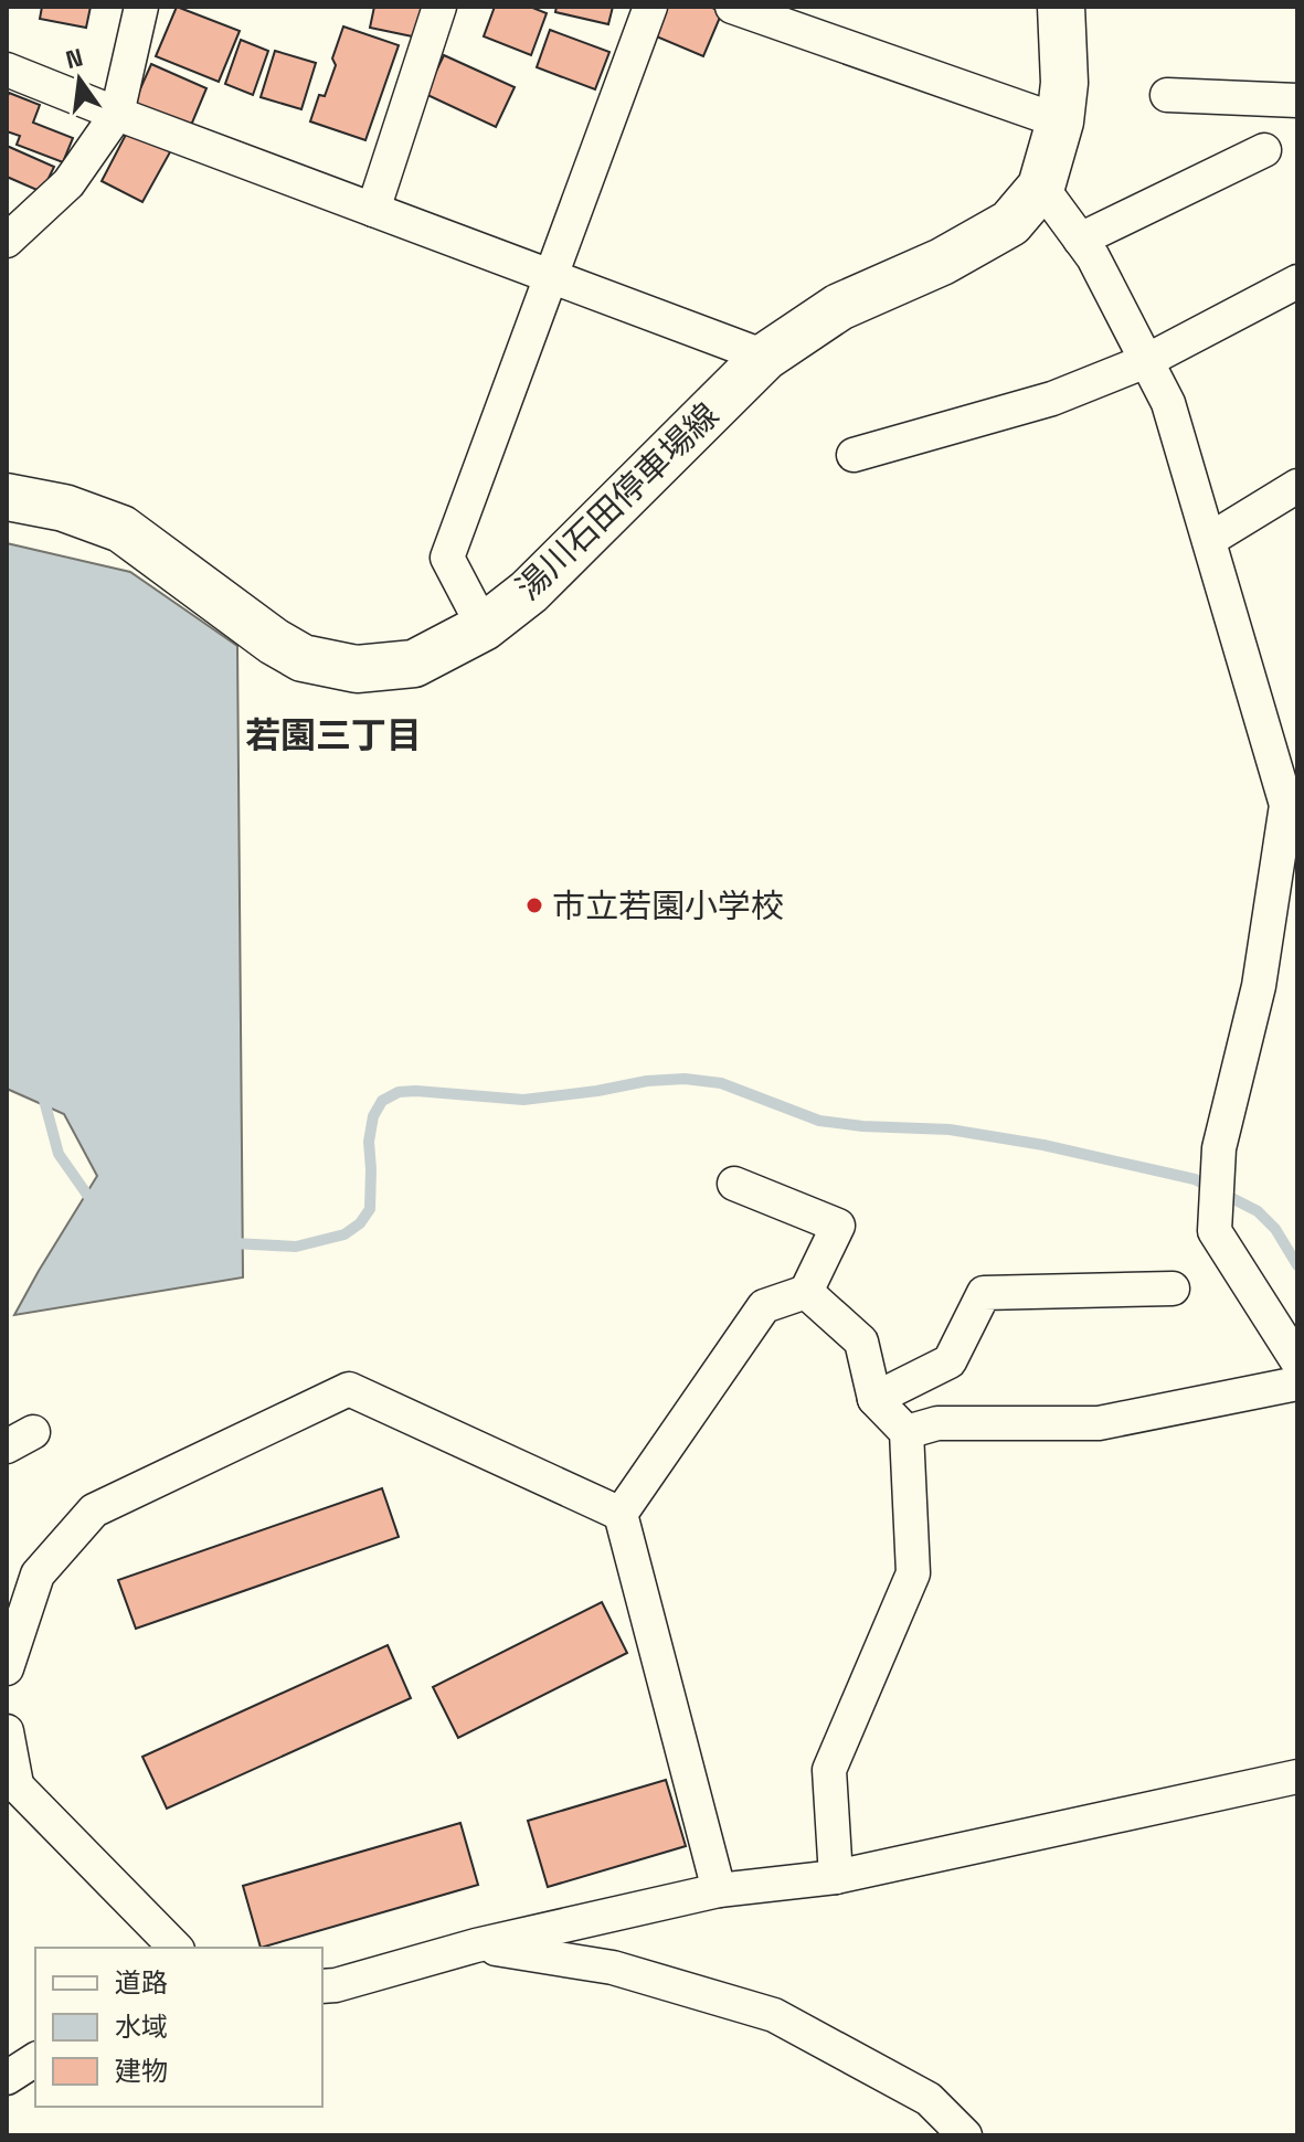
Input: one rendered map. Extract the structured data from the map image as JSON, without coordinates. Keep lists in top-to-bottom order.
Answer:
{
  "streets": {
    "main road": ["湯川石田停車場線"]
  },
  "districts": ["若園三丁目"],
  "places": ["市立若園小学校"],
  "legend": ["道路", "水域", "建物"],
  "north": "top"
}
